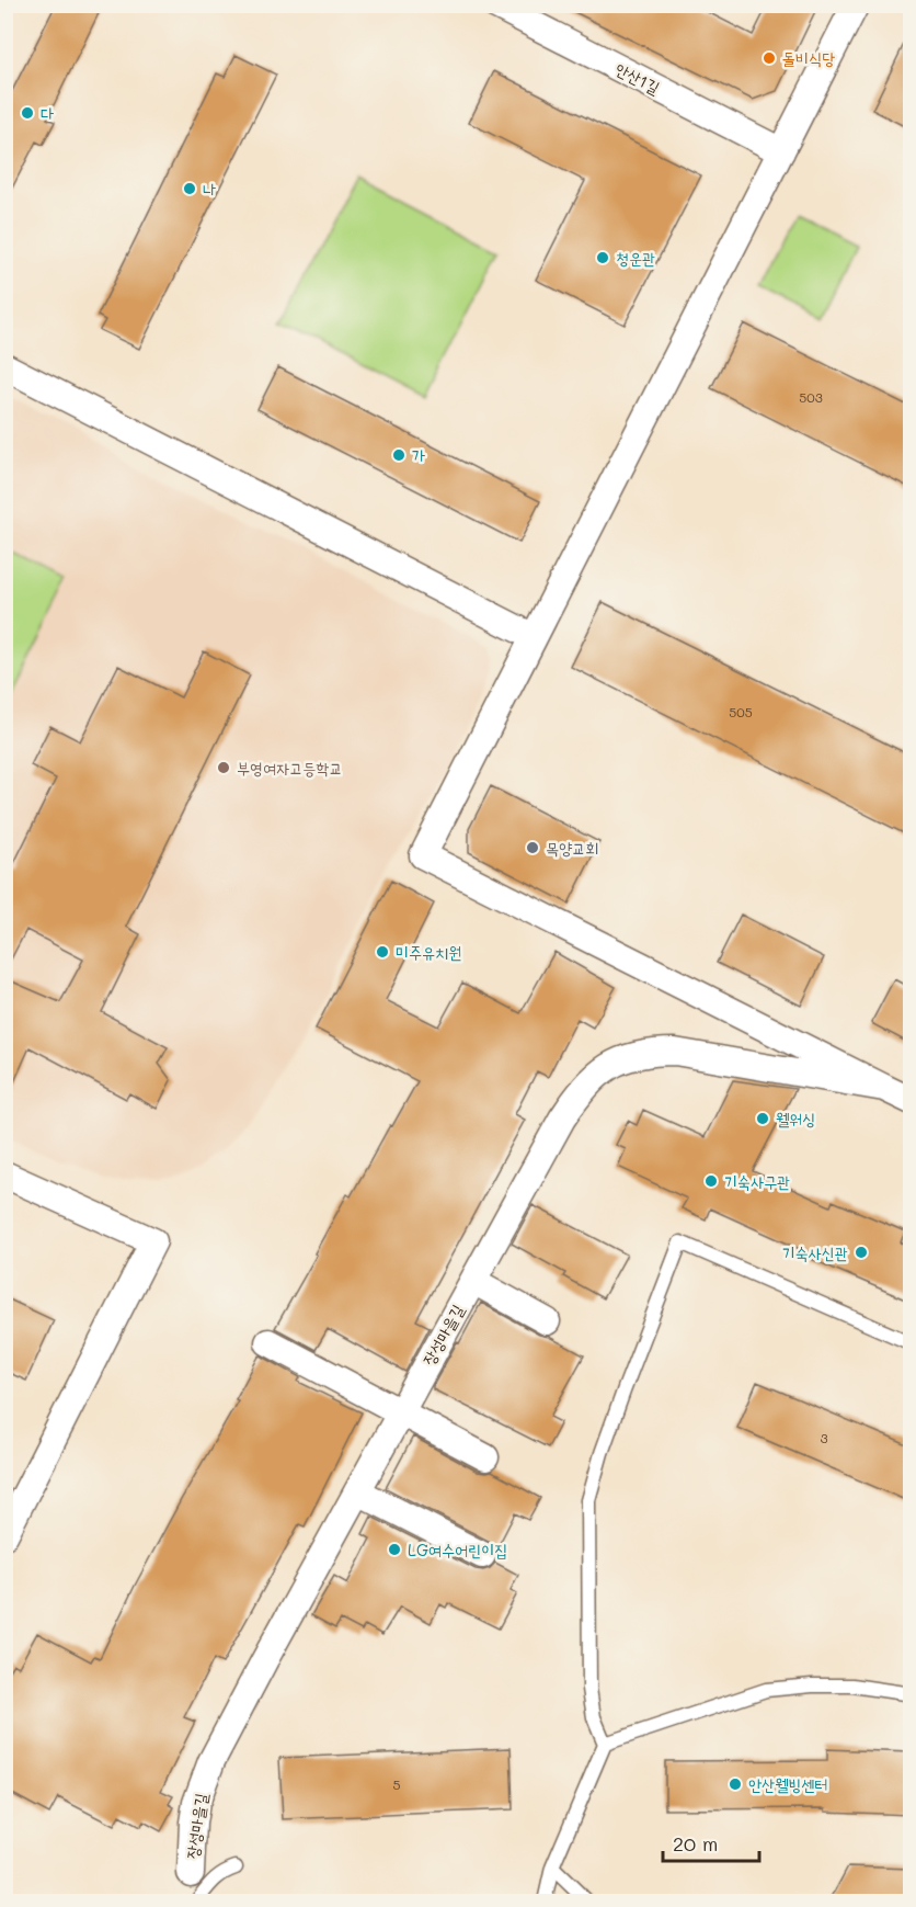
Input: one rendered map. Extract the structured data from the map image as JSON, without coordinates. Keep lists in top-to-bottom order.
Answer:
{
  "streets": {
    "street": ["안산1길", "장성마을길"]
  },
  "places": [
    "돌비식당",
    "다",
    "나",
    "청운관",
    "가",
    "부영여자고등학교",
    "목양교회",
    "미주유치원",
    "웰워싱",
    "기숙사구관",
    "기숙사신관",
    "LG여수어린이집",
    "안산웰빙센터"
  ],
  "house_numbers": [
    "503",
    "505",
    "3",
    "5"
  ],
  "scale_bar": "20 m"
}
